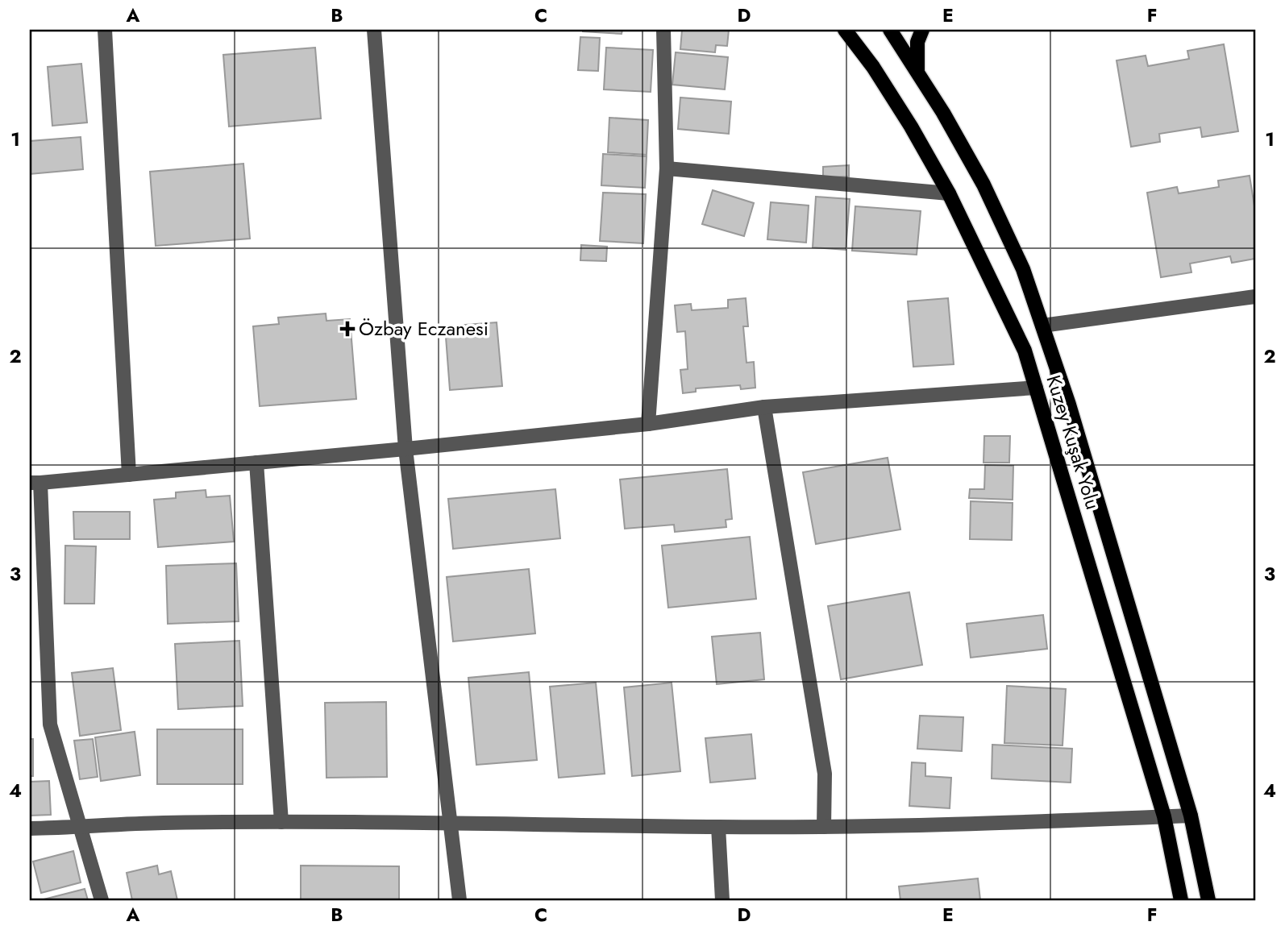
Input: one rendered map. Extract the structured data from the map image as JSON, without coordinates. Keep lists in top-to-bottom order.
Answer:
{
  "streets": {
    "main road": ["Kuzey Kuşak Yolu"]
  },
  "places": {
    "health": ["Özbay Eczanesi"]
  },
  "grid": {
    "columns": [
      "A",
      "B",
      "C",
      "D",
      "E",
      "F"
    ],
    "rows": [
      "1",
      "2",
      "3",
      "4"
    ]
  }
}
